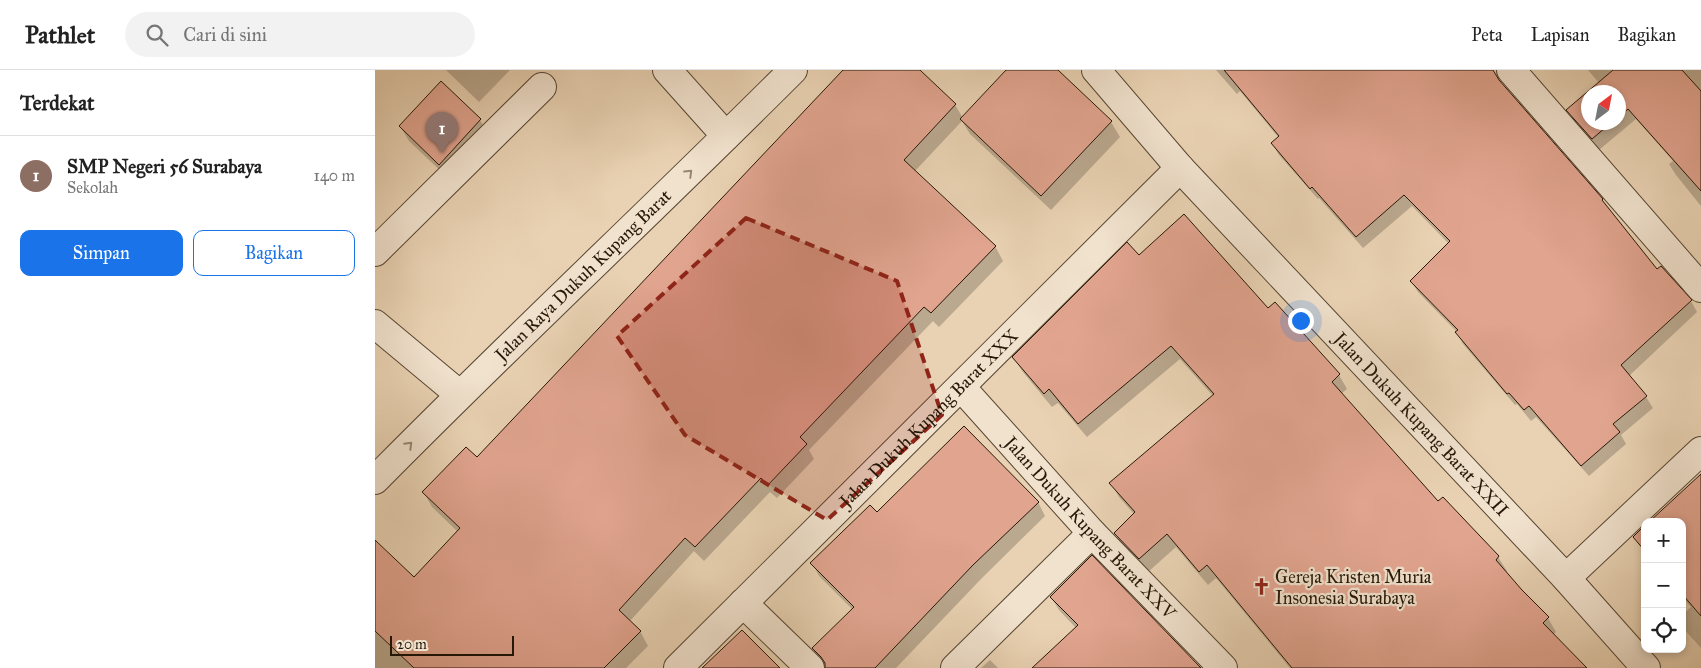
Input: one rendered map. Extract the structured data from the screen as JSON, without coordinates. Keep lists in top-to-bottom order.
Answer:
{
  "streets": {
    "street": [
      "Jalan Raya Dukuh Kupang Barat",
      "Jalan Dukuh Kupang Barat XXX",
      "Jalan Dukuh Kupang Barat XXII",
      "Jalan Dukuh Kupang Barat XXV"
    ]
  },
  "crossings": [
    ["Jalan Dukuh Kupang Barat XXX", "Jalan Dukuh Kupang Barat XXII"],
    ["Jalan Dukuh Kupang Barat XXX", "Jalan Dukuh Kupang Barat XXV"]
  ],
  "places": {
    "church": ["Gereja Kristen Muria Insonesia Surabaya"]
  },
  "scale_bar": "20 m",
  "north": "top right",
  "page": {
    "header": "Pathlet",
    "search": "Cari di sini",
    "nav": ["Peta", "Lapisan", "Bagikan"],
    "heading": "Terdekat",
    "pins": "1",
    "list": [
      {
        "mark": "1",
        "name": "SMP Negeri 56 Surabaya",
        "note": "Sekolah",
        "value": "140 m"
      }
    ],
    "buttons": ["Simpan", "Bagikan"],
    "map_buttons": ["+", "−"],
    "scale": "20 m"
  }
}
